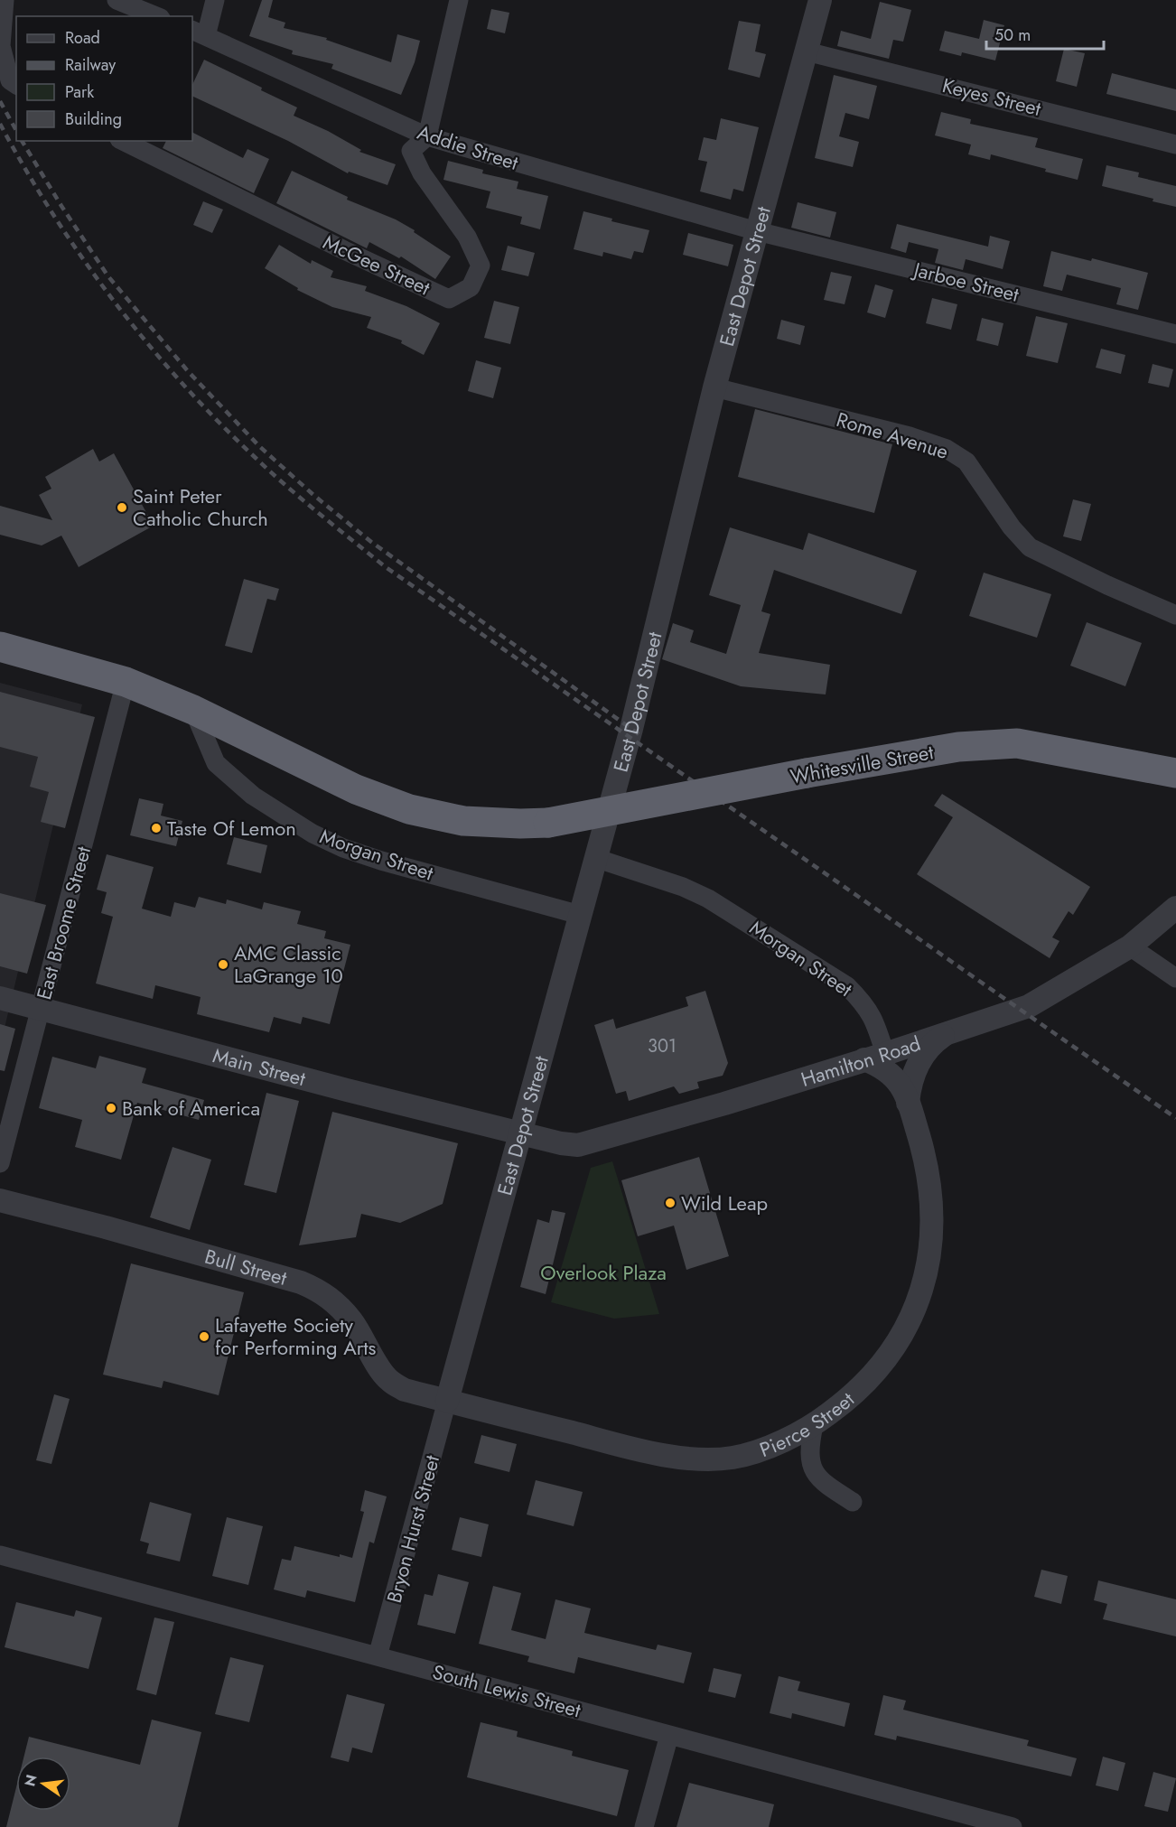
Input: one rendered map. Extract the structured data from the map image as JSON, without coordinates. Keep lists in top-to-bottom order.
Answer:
{
  "streets": {
    "highway": ["Whitesville Street"],
    "street": [
      "Keyes Street",
      "Addie Street",
      "McGee Street",
      "East Depot Street",
      "Jarboe Street",
      "Rome Avenue",
      "Morgan Street",
      "East Broome Street",
      "Hamilton Road",
      "Main Street",
      "Bull Street",
      "Pierce Street",
      "Bryon Hurst Street",
      "South Lewis Street"
    ]
  },
  "crossings": [
    ["Keyes Street", "East Depot Street"],
    ["Addie Street", "McGee Street"],
    ["Addie Street", "East Depot Street"],
    ["Addie Street", "Jarboe Street"],
    ["East Depot Street", "Jarboe Street"],
    ["East Depot Street", "Rome Avenue"],
    ["East Depot Street", "Morgan Street"],
    ["East Depot Street", "Hamilton Road"],
    ["East Depot Street", "Main Street"],
    ["East Depot Street", "Bull Street"],
    ["East Depot Street", "Pierce Street"],
    ["East Depot Street", "Bryon Hurst Street"],
    ["Whitesville Street", "Morgan Street"],
    ["Morgan Street", "Hamilton Road"],
    ["Morgan Street", "Pierce Street"],
    ["East Broome Street", "Main Street"],
    ["Hamilton Road", "Main Street"],
    ["Hamilton Road", "Pierce Street"],
    ["Bull Street", "Pierce Street"],
    ["Bull Street", "Bryon Hurst Street"],
    ["Pierce Street", "Bryon Hurst Street"],
    ["Bryon Hurst Street", "South Lewis Street"]
  ],
  "parks": ["Overlook Plaza"],
  "places": [
    "Saint Peter Catholic Church",
    "Taste Of Lemon",
    "AMC Classic LaGrange 10",
    "Bank of America",
    "Wild Leap",
    "Lafayette Society for Performing Arts"
  ],
  "house_numbers": ["301"],
  "legend": [
    "Road",
    "Railway",
    "Park",
    "Building"
  ],
  "scale_bar": "50 m",
  "north": "left"
}
